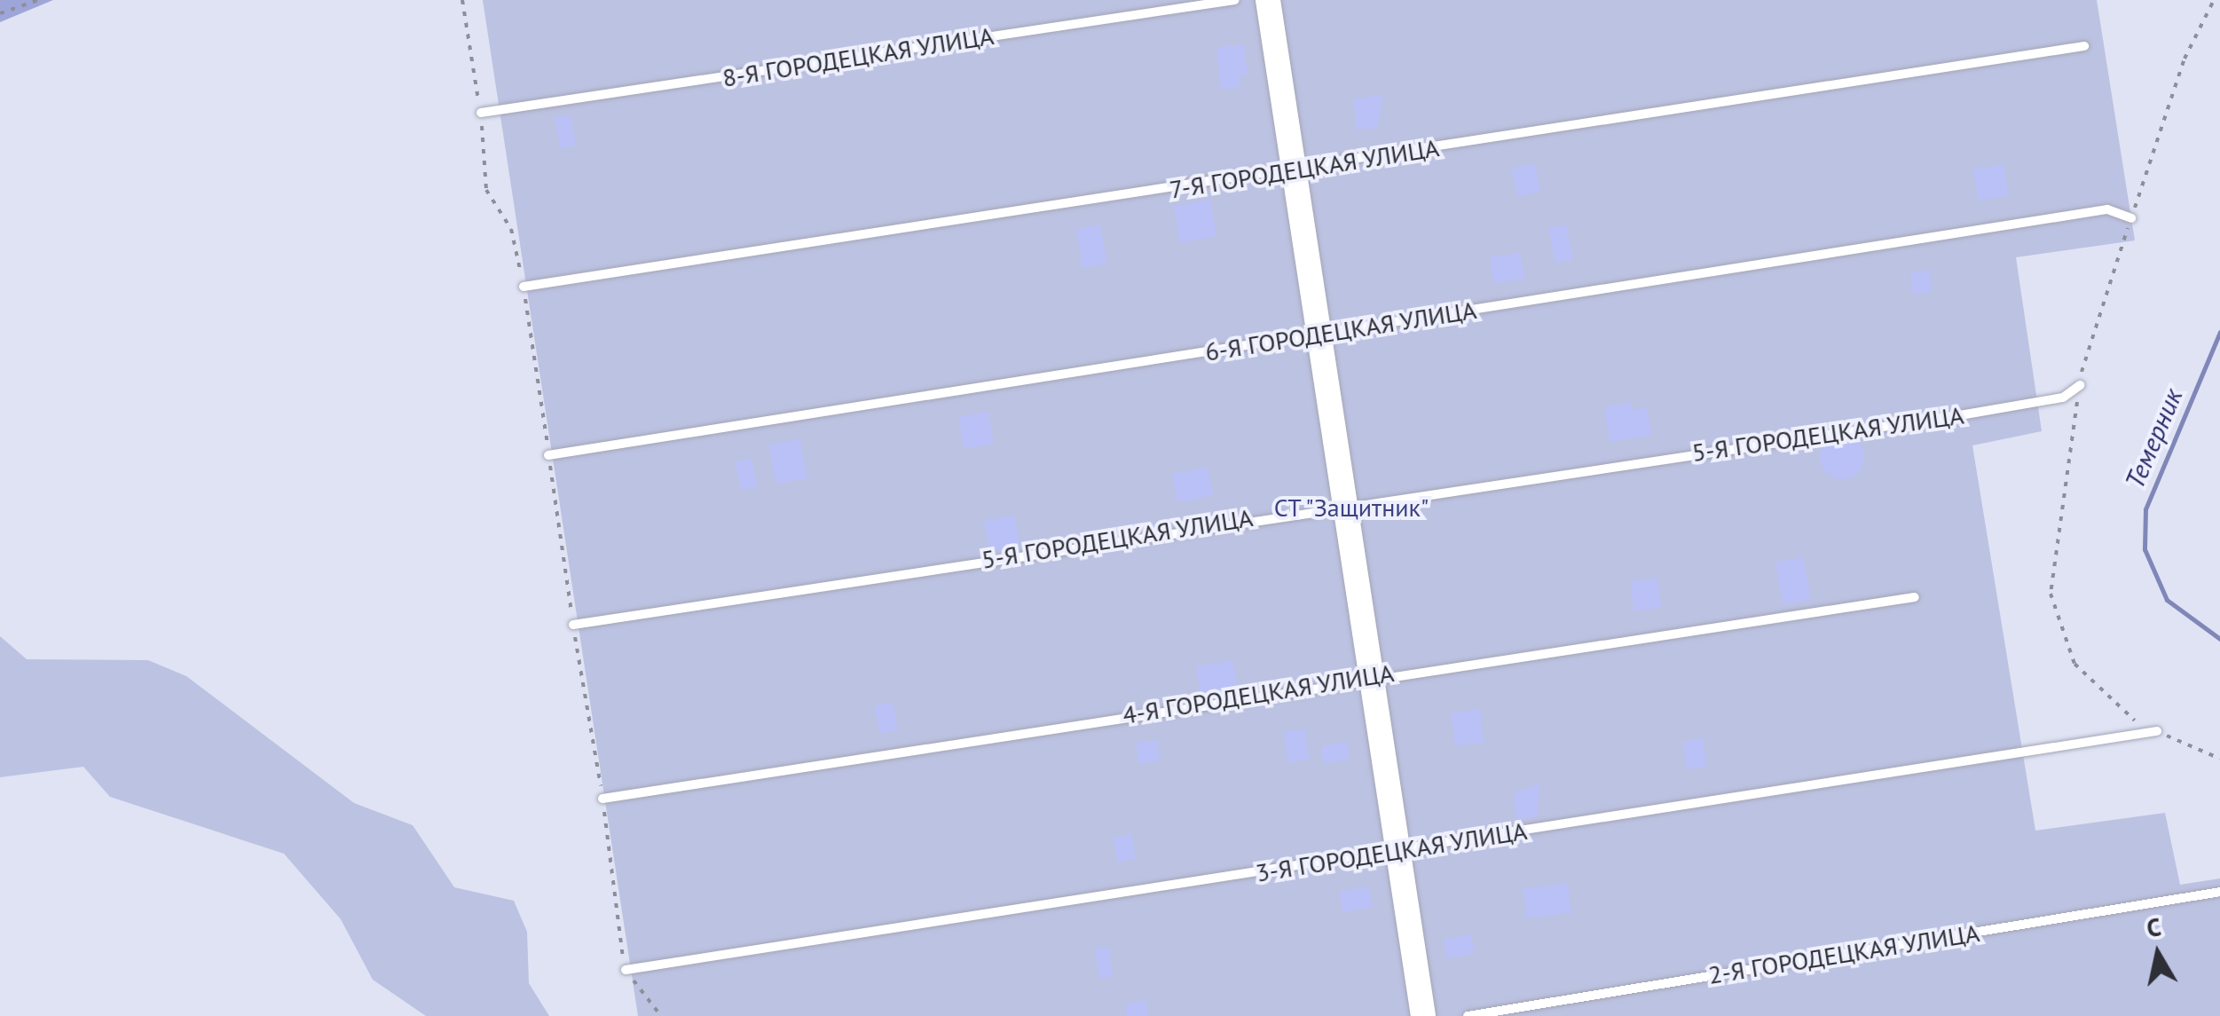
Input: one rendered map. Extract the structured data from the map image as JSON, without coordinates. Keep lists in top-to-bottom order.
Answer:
{
  "streets": {
    "lane": [
      "8-Я ГОРОДЕЦКАЯ УЛИЦА",
      "7-Я ГОРОДЕЦКАЯ УЛИЦА",
      "6-Я ГОРОДЕЦКАЯ УЛИЦА",
      "5-Я ГОРОДЕЦКАЯ УЛИЦА",
      "4-Я ГОРОДЕЦКАЯ УЛИЦА",
      "3-Я ГОРОДЕЦКАЯ УЛИЦА",
      "2-Я ГОРОДЕЦКАЯ УЛИЦА"
    ]
  },
  "water": ["Темерник"],
  "parks": ["СТ \"Защитник\""],
  "north": "top"
}
